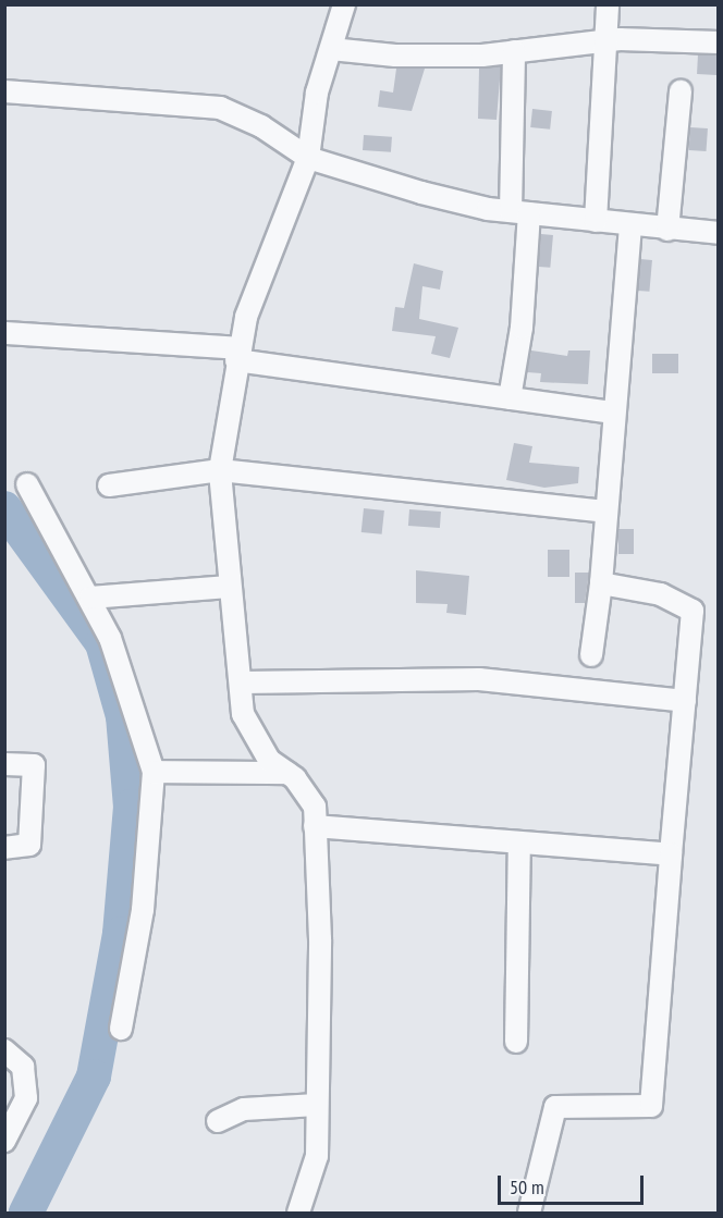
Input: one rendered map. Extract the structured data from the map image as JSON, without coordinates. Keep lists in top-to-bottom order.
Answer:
{
  "scale_bar": "50 m"
}
